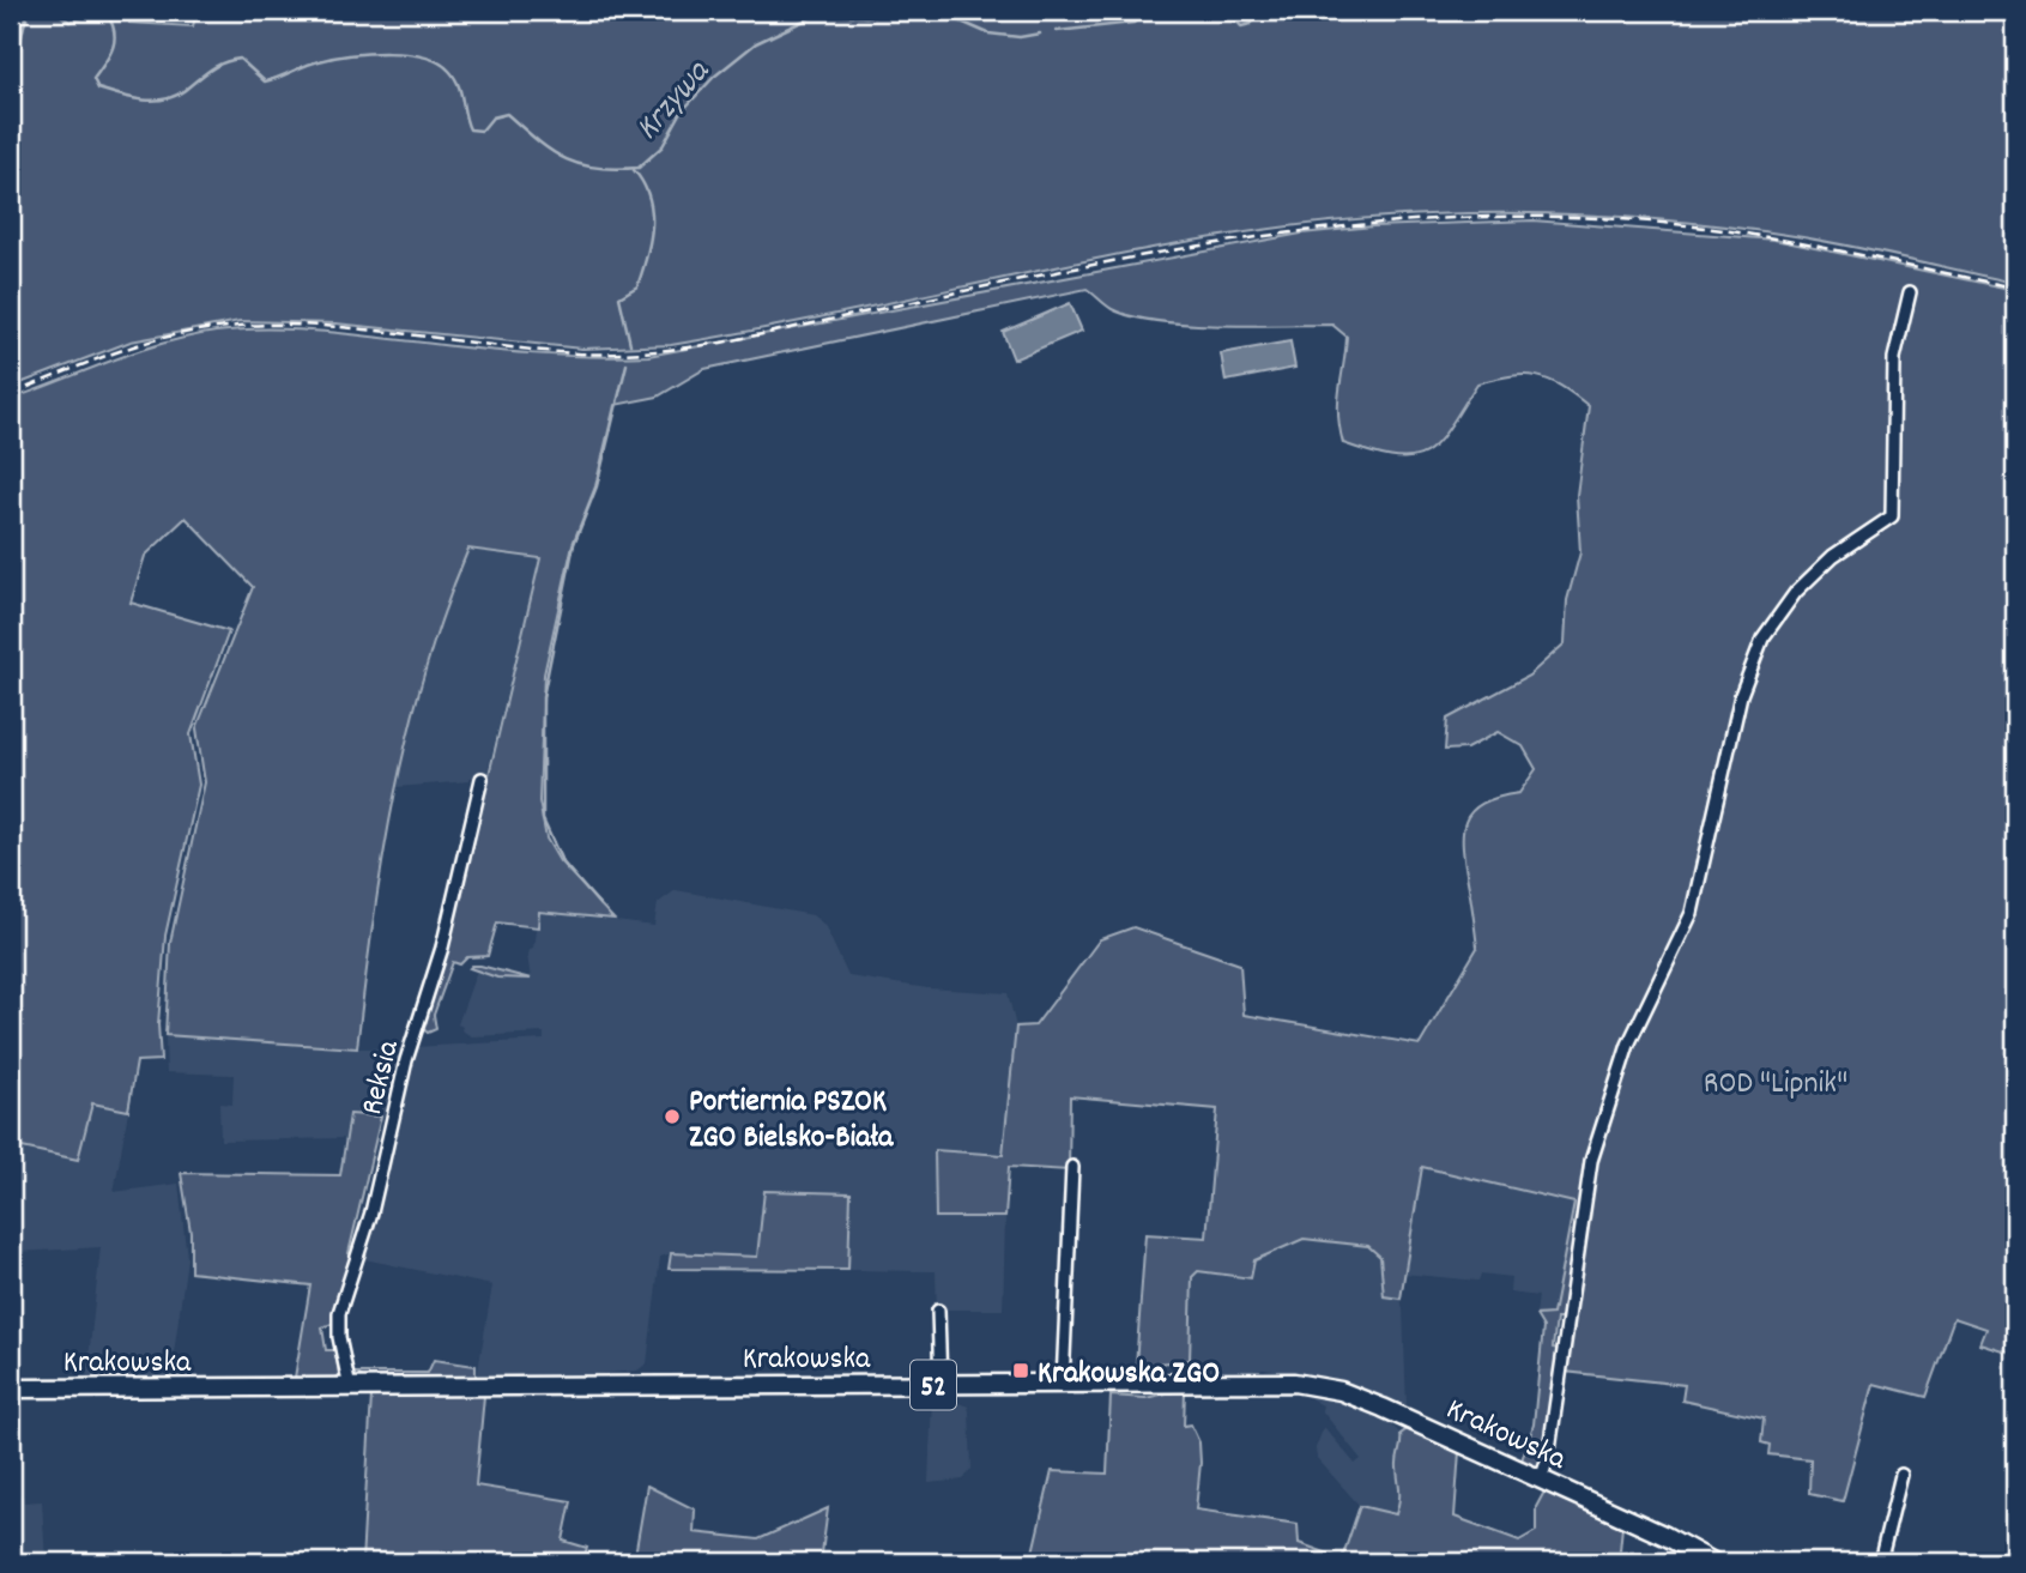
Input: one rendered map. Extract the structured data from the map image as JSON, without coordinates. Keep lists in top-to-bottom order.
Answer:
{
  "streets": {
    "main road": ["Krakowska", "52"],
    "street": ["Reksia"]
  },
  "crossings": [
    ["Reksia", "Krakowska"]
  ],
  "water": ["Krzywa"],
  "parks": ["ROD \"Lipnik\""],
  "places": {
    "other": ["Portiernia PSZOK ZGO Bielsko-Biała"],
    "transit": ["Krakowska ZGO"]
  }
}
